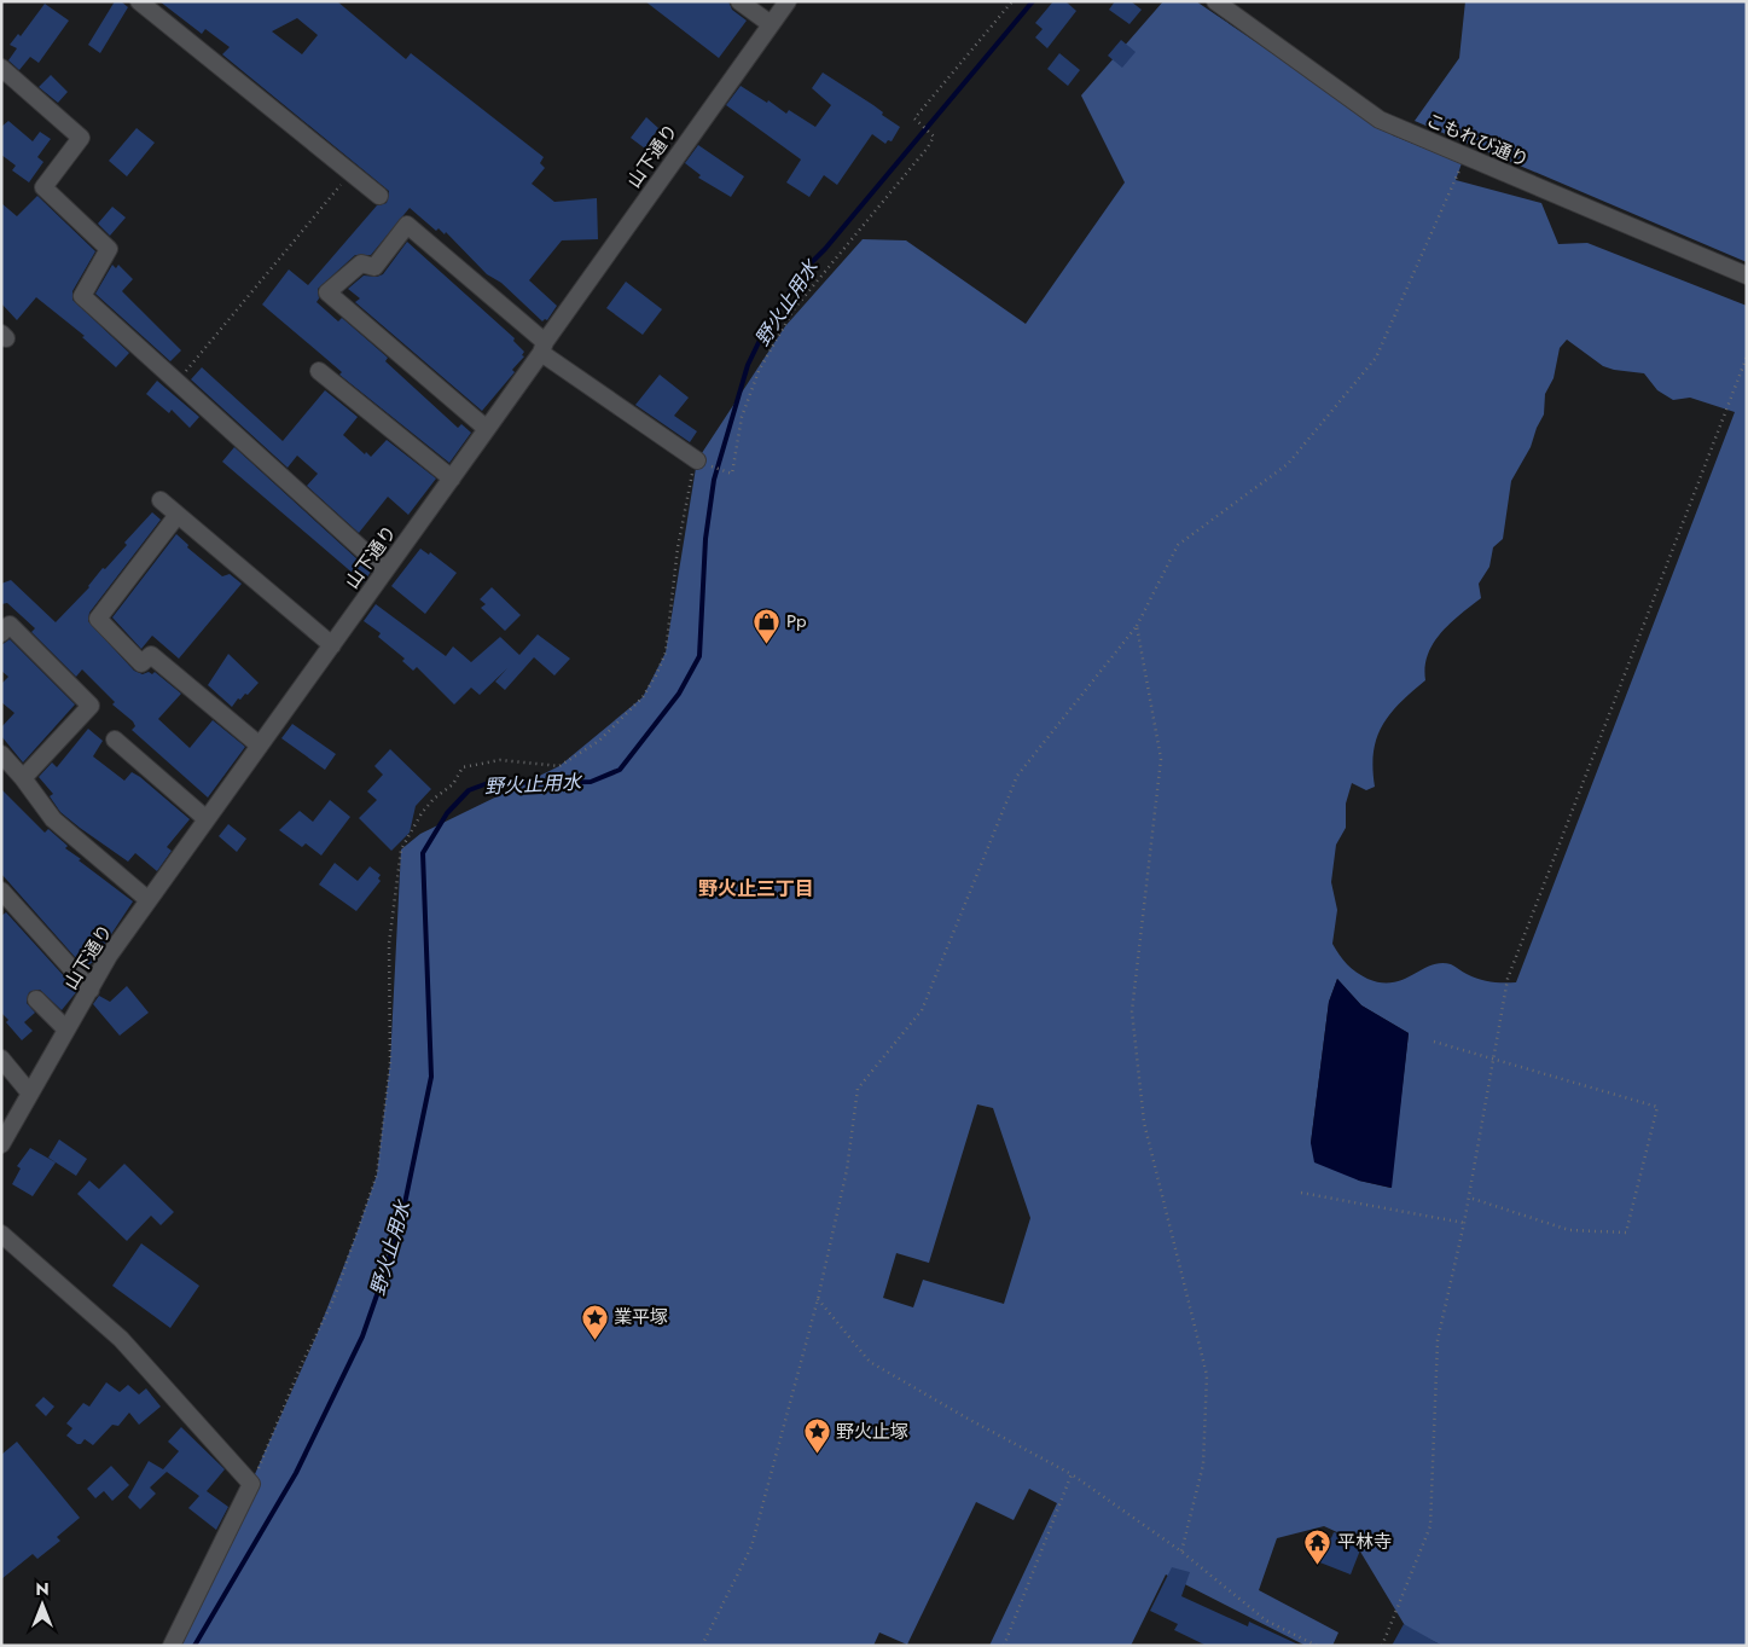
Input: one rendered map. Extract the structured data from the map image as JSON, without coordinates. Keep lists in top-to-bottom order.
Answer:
{
  "streets": {
    "street": ["こもれび通り", "山下通り"]
  },
  "districts": ["野火止三丁目"],
  "water": ["野火止用水"],
  "places": {
    "shop": ["Pp"],
    "place": ["業平塚", "野火止塚"],
    "temple": ["平林寺"]
  },
  "north": "top"
}
